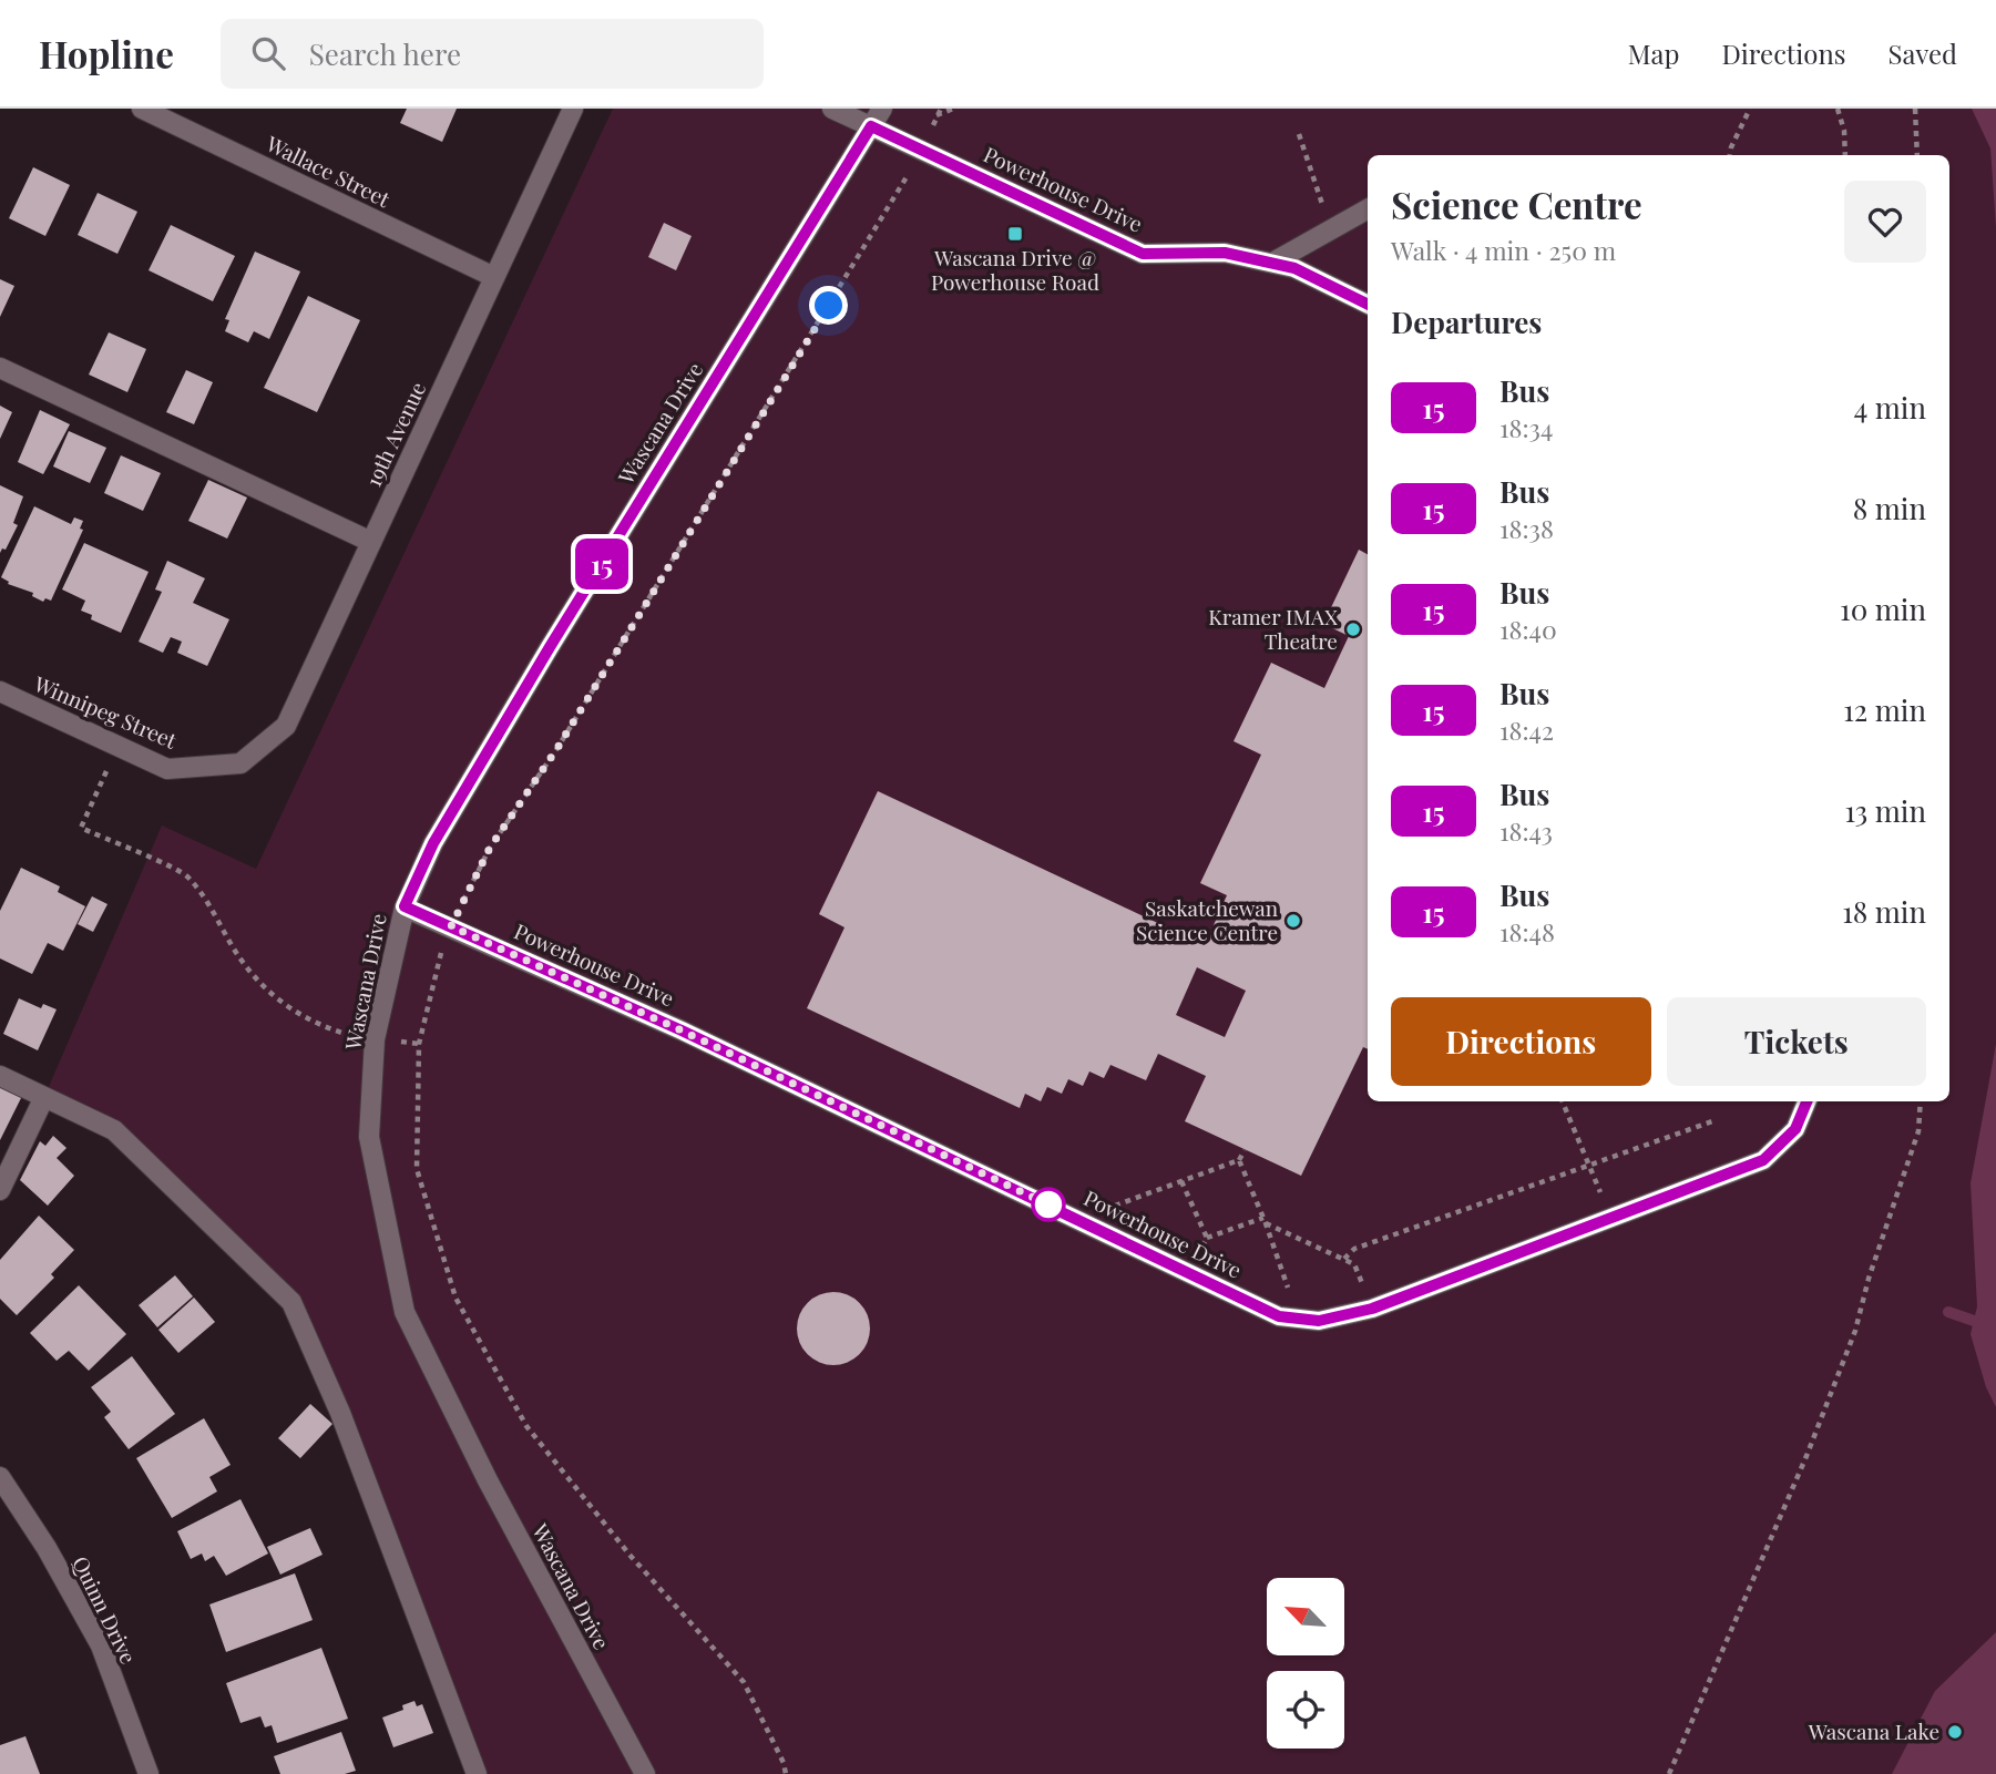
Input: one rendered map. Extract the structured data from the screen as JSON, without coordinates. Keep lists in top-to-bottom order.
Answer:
{
  "streets": {
    "street": [
      "Wallace Street",
      "Powerhouse Drive",
      "Wascana Drive",
      "19th Avenue",
      "Winnipeg Street",
      "Quinn Drive"
    ]
  },
  "crossings": [
    ["Wallace Street", "19th Avenue"],
    ["Powerhouse Drive", "Wascana Drive"],
    ["19th Avenue", "Winnipeg Street"]
  ],
  "places": {
    "transit": ["Wascana Drive @ Powerhouse Road"],
    "other": ["Kramer IMAX Theatre", "Saskatchewan Science Centre", "Wascana Lake"]
  },
  "lines": ["bus line 15"],
  "north": "top left",
  "page": {
    "header": "Hopline",
    "search": "Search here",
    "nav": ["Map", "Directions", "Saved"],
    "on_map": "15",
    "heading": [
      ["Science Centre", "Walk · 4 min · 250 m"],
      "Departures"
    ],
    "list": [
      {
        "mark": "15",
        "name": "Bus",
        "note": "18:34",
        "value": "4 min"
      },
      {
        "mark": "15",
        "name": "Bus",
        "note": "18:38",
        "value": "8 min"
      },
      {
        "mark": "15",
        "name": "Bus",
        "note": "18:40",
        "value": "10 min"
      },
      {
        "mark": "15",
        "name": "Bus",
        "note": "18:42",
        "value": "12 min"
      },
      {
        "mark": "15",
        "name": "Bus",
        "note": "18:43",
        "value": "13 min"
      },
      {
        "mark": "15",
        "name": "Bus",
        "note": "18:48",
        "value": "18 min"
      }
    ],
    "buttons": ["Directions", "Tickets"]
  }
}
